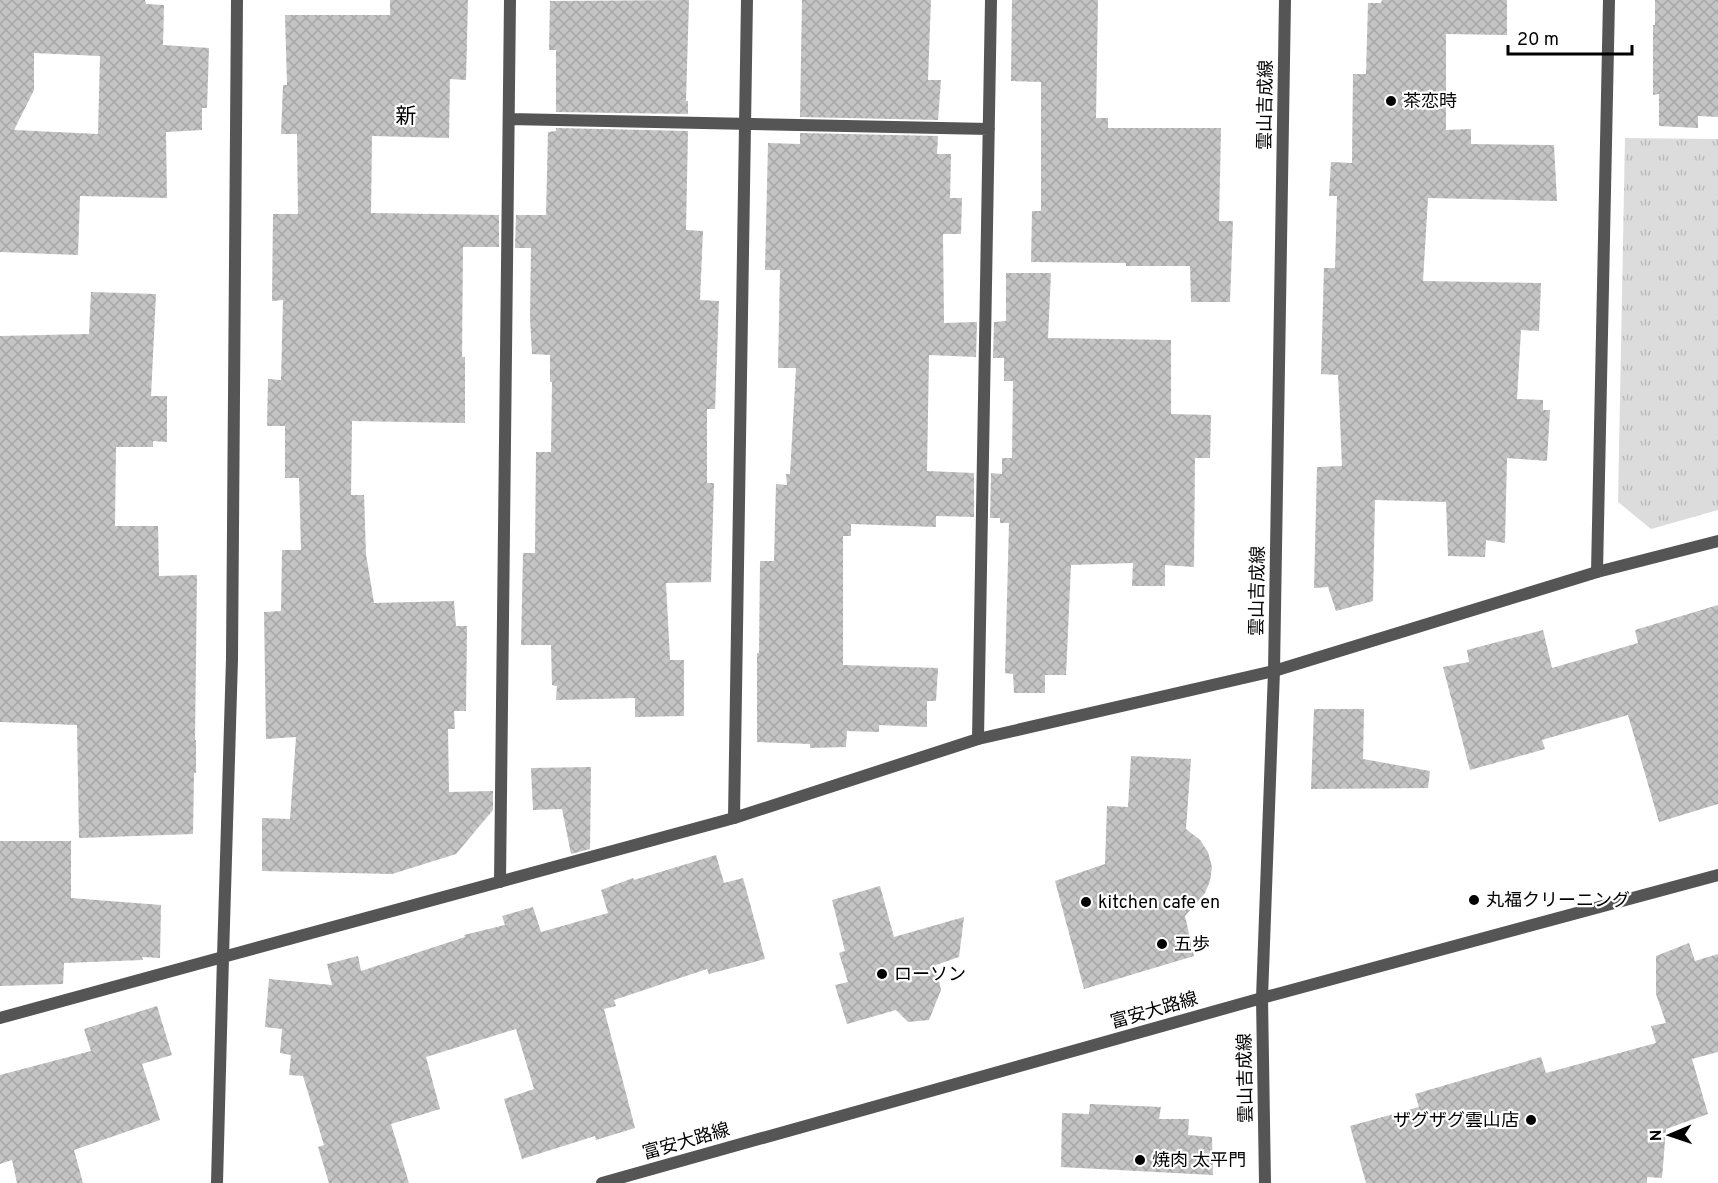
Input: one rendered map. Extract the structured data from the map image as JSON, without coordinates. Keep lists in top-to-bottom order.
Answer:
{
  "streets": {
    "street": ["雲山吉成線", "富安大路線"]
  },
  "crossings": [
    ["雲山吉成線", "富安大路線"]
  ],
  "districts": ["新"],
  "places": [
    "茶恋時",
    "丸福クリーニング",
    "kitchen cafe en",
    "五歩",
    "ローソン",
    "ザグザグ雲山店",
    "焼肉 太平門"
  ],
  "scale_bar": "20 m",
  "north": "left"
}
